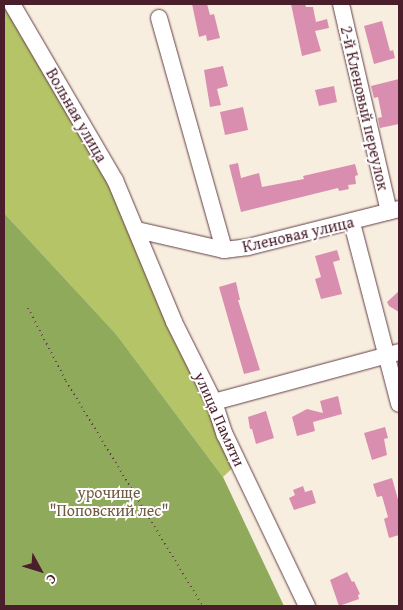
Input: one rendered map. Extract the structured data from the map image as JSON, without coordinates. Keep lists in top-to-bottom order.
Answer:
{
  "streets": {
    "street": [
      "2-й Кленовый переулок",
      "Вольная улица",
      "Кленовая улица",
      "улица Памяти"
    ]
  },
  "crossings": [
    ["2-й Кленовый переулок", "Кленовая улица"],
    ["Вольная улица", "Кленовая улица"],
    ["Вольная улица", "улица Памяти"],
    ["Кленовая улица", "улица Памяти"]
  ],
  "parks": ["урочище \"Поповский лес\""],
  "north": "bottom right"
}
